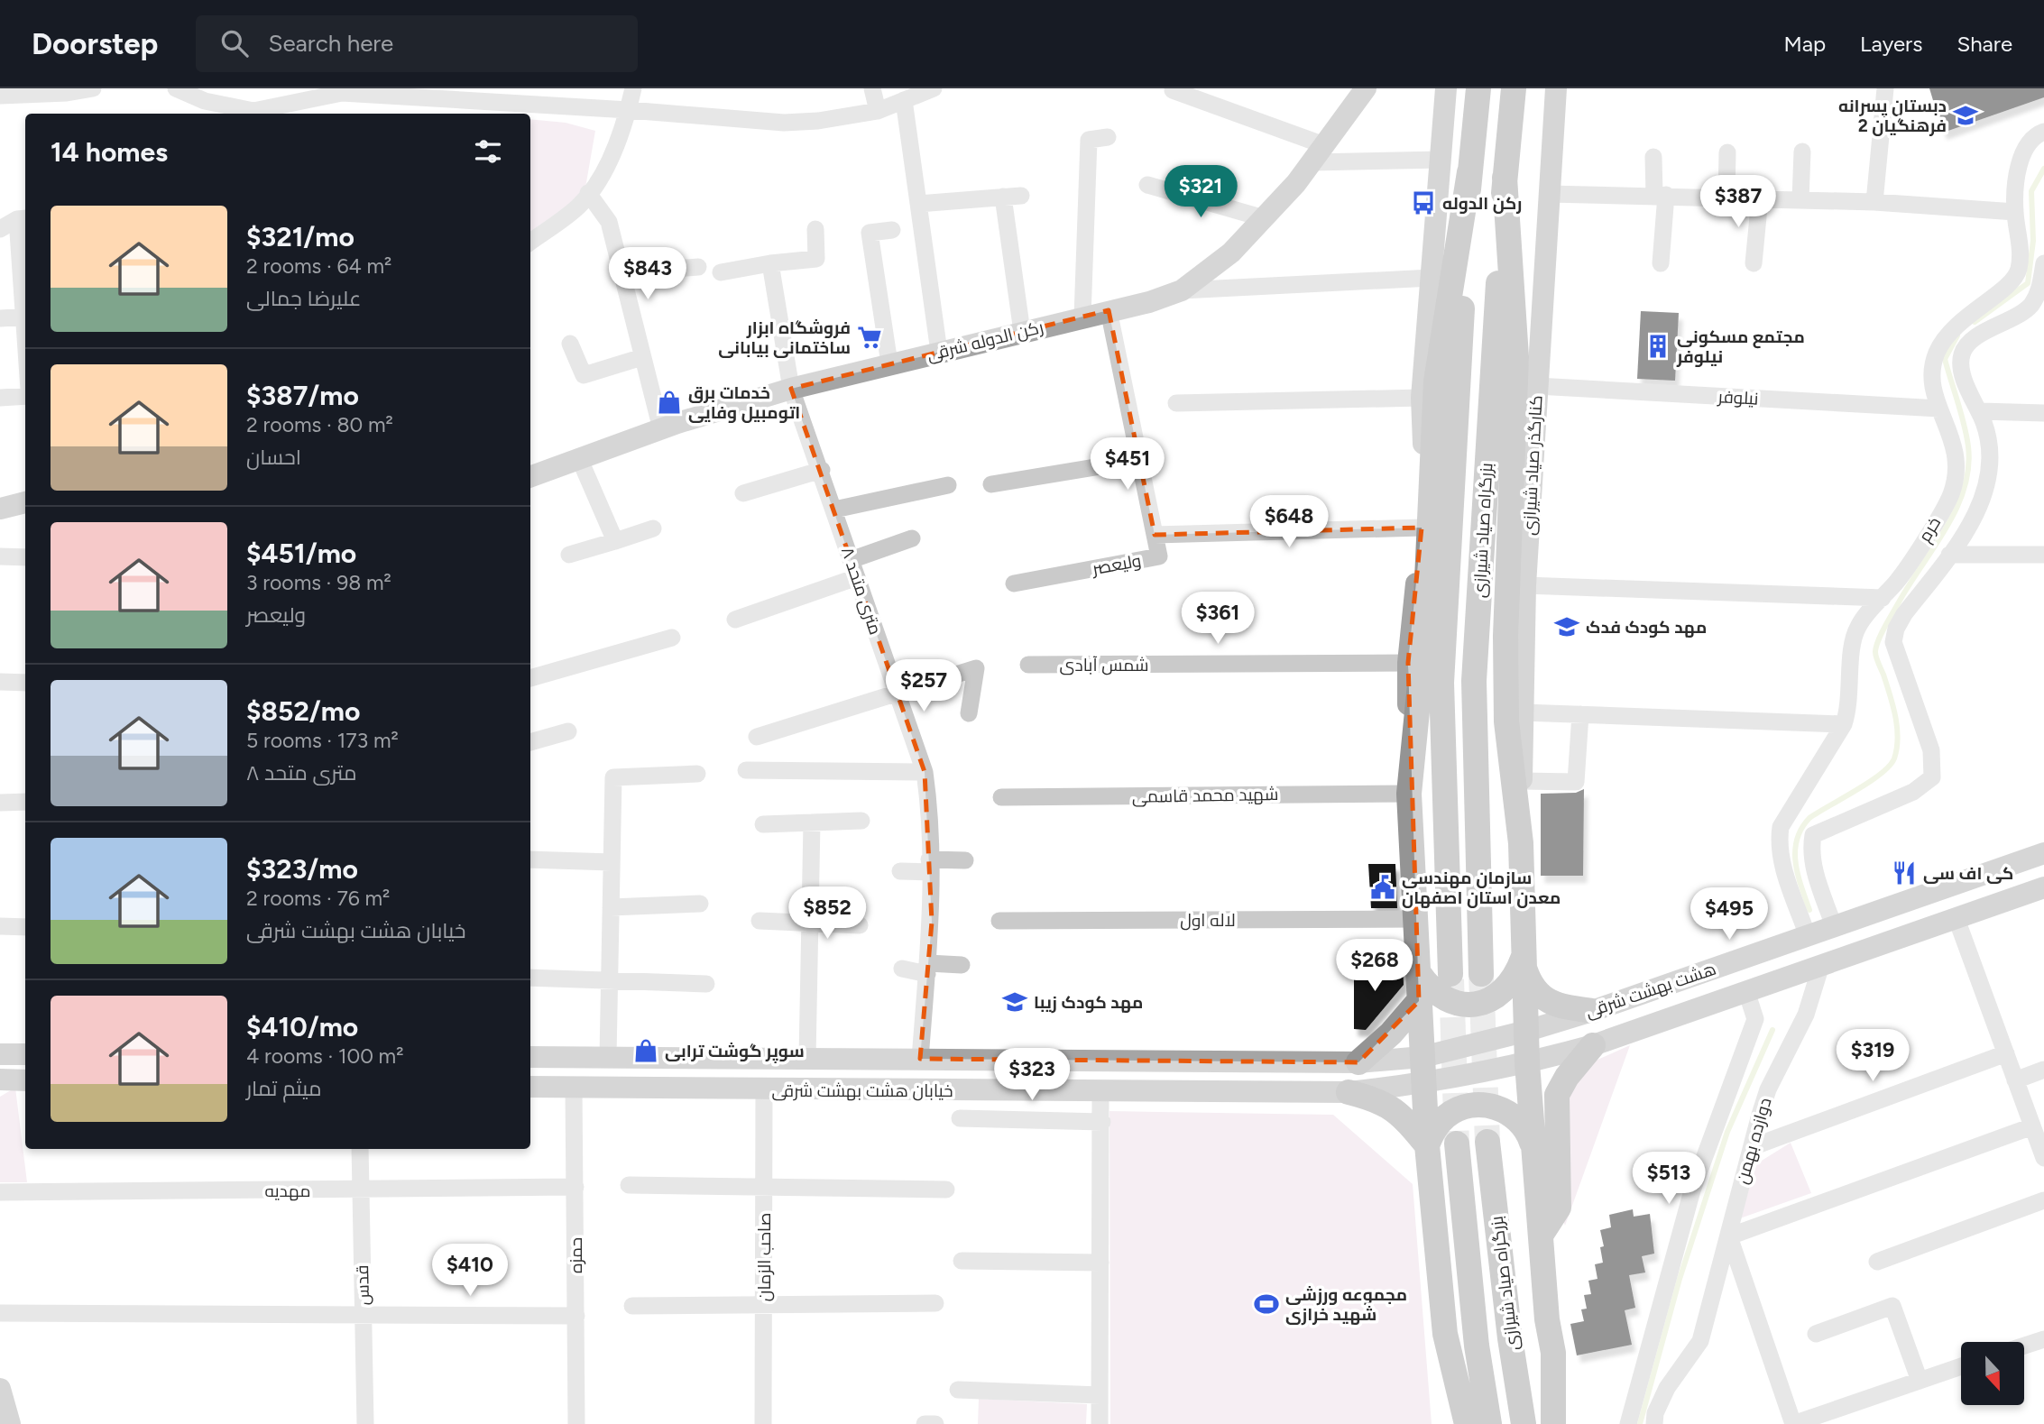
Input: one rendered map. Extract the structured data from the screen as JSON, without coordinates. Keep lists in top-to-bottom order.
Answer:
{
  "streets": {
    "highway": ["بزرگراه صیاد شیرازی"],
    "main road": [
      "رکن الدوله شرقی",
      "کنارگذر صیاد شیرازی",
      "هشت بهشت شرقی",
      "خیابان هشت بهشت شرقی"
    ],
    "street": [
      "نیلوفر",
      "خرم",
      "ولیعصر",
      "۸ متری متحد",
      "شمس آبادی",
      "شهید محمد قاسمی",
      "لاله اول",
      "دوازده بهمن",
      "مهدیه",
      "حمزه",
      "صاحب الزمان",
      "قدس"
    ]
  },
  "crossings": [
    ["رکن الدوله شرقی", "ولیعصر"],
    ["رکن الدوله شرقی", "۸ متری متحد"],
    ["نیلوفر", "کنارگذر صیاد شیرازی"],
    ["نیلوفر", "خرم"],
    ["خرم", "هشت بهشت شرقی"],
    ["۸ متری متحد", "خیابان هشت بهشت شرقی"],
    ["هشت بهشت شرقی", "خیابان هشت بهشت شرقی"],
    ["هشت بهشت شرقی", "دوازده بهمن"],
    ["خیابان هشت بهشت شرقی", "حمزه"],
    ["خیابان هشت بهشت شرقی", "صاحب الزمان"],
    ["مهدیه", "حمزه"],
    ["مهدیه", "قدس"]
  ],
  "places": {
    "school or university": ["دبستان پسرانه فرهنگیان 2", "مهد کودک فدک", "مهد کودک زیبا"],
    "bus stop": ["رکن الدوله"],
    "supermarket": ["فروشگاه ابزار ساختمانی بیابانی"],
    "building": ["مجتمع مسکونی نیلوفر"],
    "shop": ["خدمات برق اتومبیل وفایی", "سوپر گوشت ترابی"],
    "restaurant": ["کی اف سی"],
    "public building": ["سازمان مهندسی معدن استان اصفهان"],
    "sports": ["مجموعه ورزشی شهید خرازی"]
  },
  "north": "bottom",
  "page": {
    "header": "Doorstep",
    "search": "Search here",
    "nav": ["Map", "Layers", "Share"],
    "heading": "14 homes",
    "price": [
      "$321",
      "$387",
      "$843",
      "$451",
      "$648",
      "$361",
      "$257",
      "$852",
      "$495",
      "$268",
      "$319",
      "$323",
      "$513",
      "$410"
    ],
    "list": [
      {
        "name": "$321/mo",
        "note": "2 rooms · 64 m² · علیرضا جمالی"
      },
      {
        "name": "$387/mo",
        "note": "2 rooms · 80 m² · احسان"
      },
      {
        "name": "$451/mo",
        "note": "3 rooms · 98 m² · ولیعصر"
      },
      {
        "name": "$852/mo",
        "note": "5 rooms · 173 m² · ۸ متری متحد"
      },
      {
        "name": "$323/mo",
        "note": "2 rooms · 76 m² · خیابان هشت بهشت شرقی"
      },
      {
        "name": "$410/mo",
        "note": "4 rooms · 100 m² · میثم تمار"
      }
    ]
  }
}
